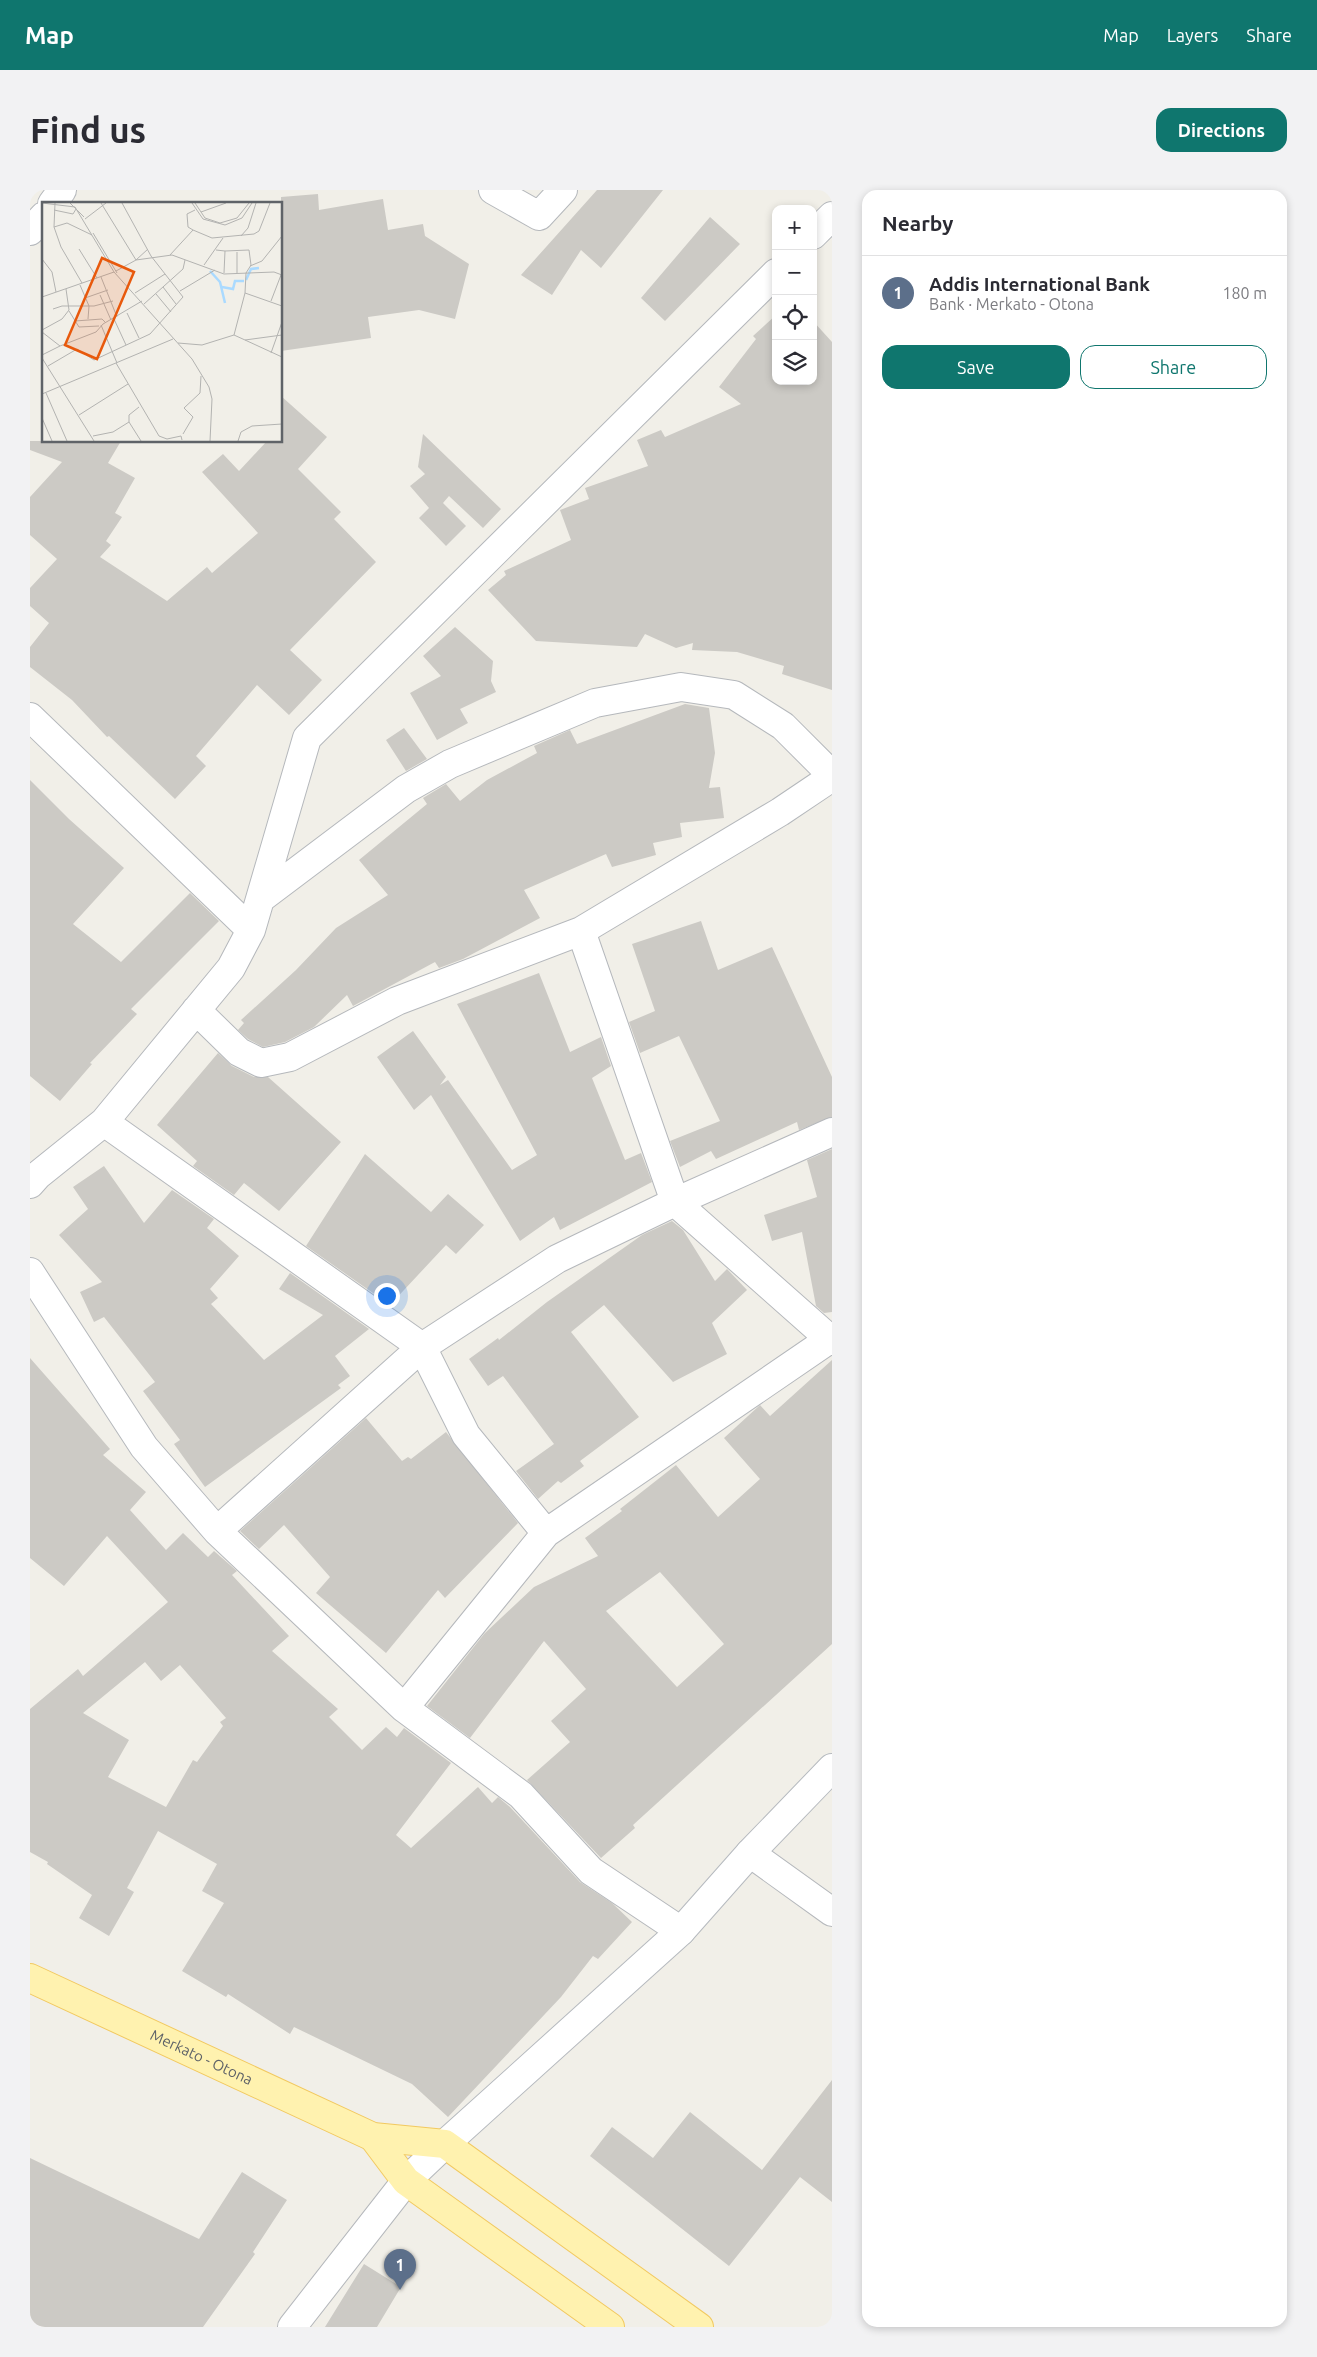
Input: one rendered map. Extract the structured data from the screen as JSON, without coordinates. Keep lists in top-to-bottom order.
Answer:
{
  "streets": {
    "main road": ["Merkato - Otona"]
  },
  "page": {
    "header": "Map",
    "nav": ["Map", "Layers", "Share"],
    "buttons": [
      "Directions",
      ["Save", "Share"]
    ],
    "title": "Find us",
    "heading": "Nearby",
    "map_buttons": ["+", "−"],
    "list": [
      {
        "mark": "1",
        "name": "Addis International Bank",
        "note": "Bank · Merkato - Otona",
        "value": "180 m"
      }
    ],
    "pins": "1"
  }
}
